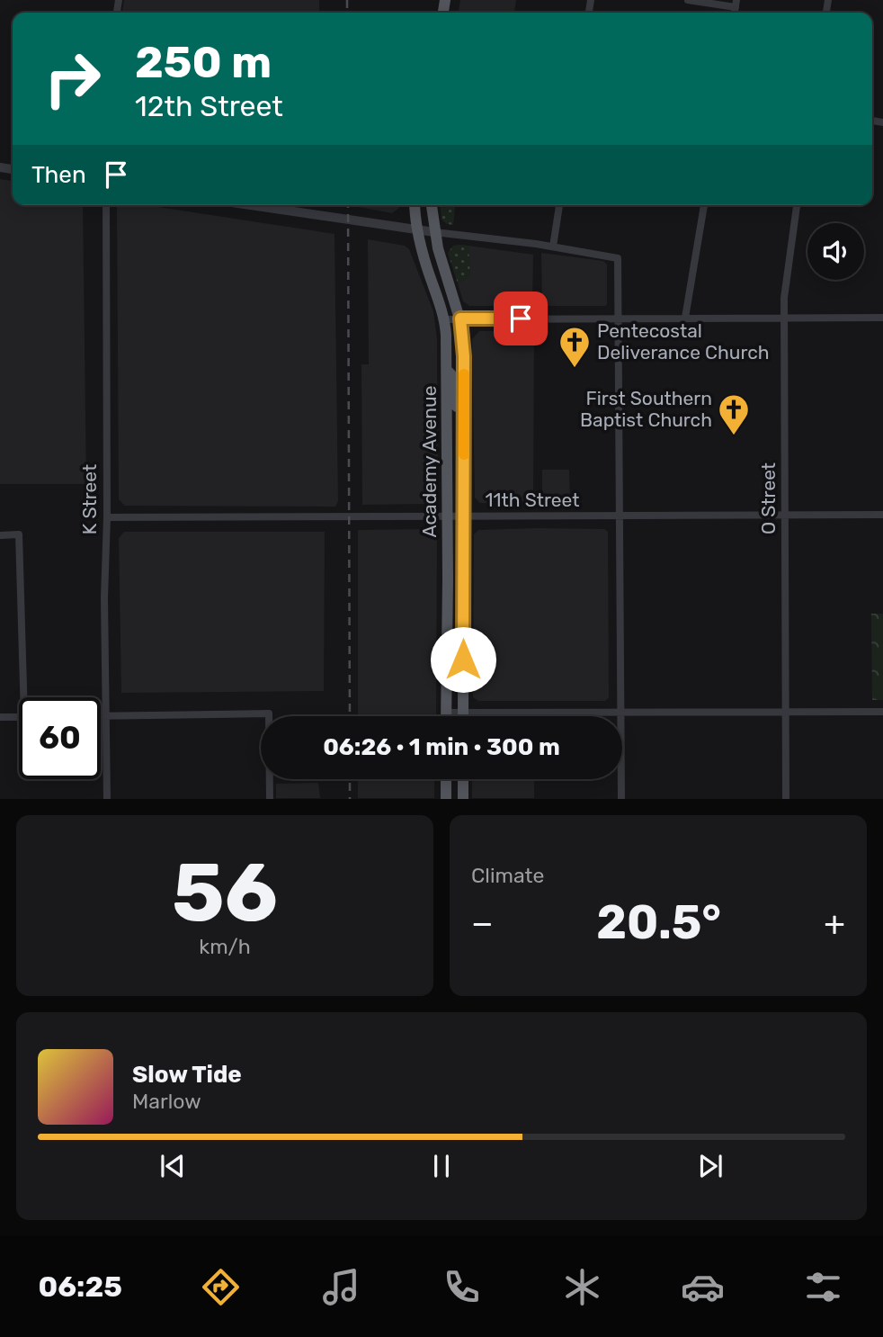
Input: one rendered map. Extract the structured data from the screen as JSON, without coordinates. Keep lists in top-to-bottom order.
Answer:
{
  "streets": {
    "main road": ["Academy Avenue"],
    "street": ["O Street", "K Street", "11th Street"]
  },
  "crossings": [
    ["Academy Avenue", "11th Street"],
    ["O Street", "11th Street"],
    ["K Street", "11th Street"]
  ],
  "places": {
    "church": ["Pentecostal Deliverance Church", "First Southern Baptist Church"]
  },
  "page": {
    "turn": ["250 m", "12th Street"],
    "then": "Then",
    "limit": "60",
    "trip": "06:26 · 1 min · 300 m",
    "tile": [
      ["56", "km/h"],
      "Climate"
    ],
    "heat": ["−", "20.5°", "+"],
    "song": ["Slow Tide", "Marlow"],
    "tabs": "06:25"
  }
}
